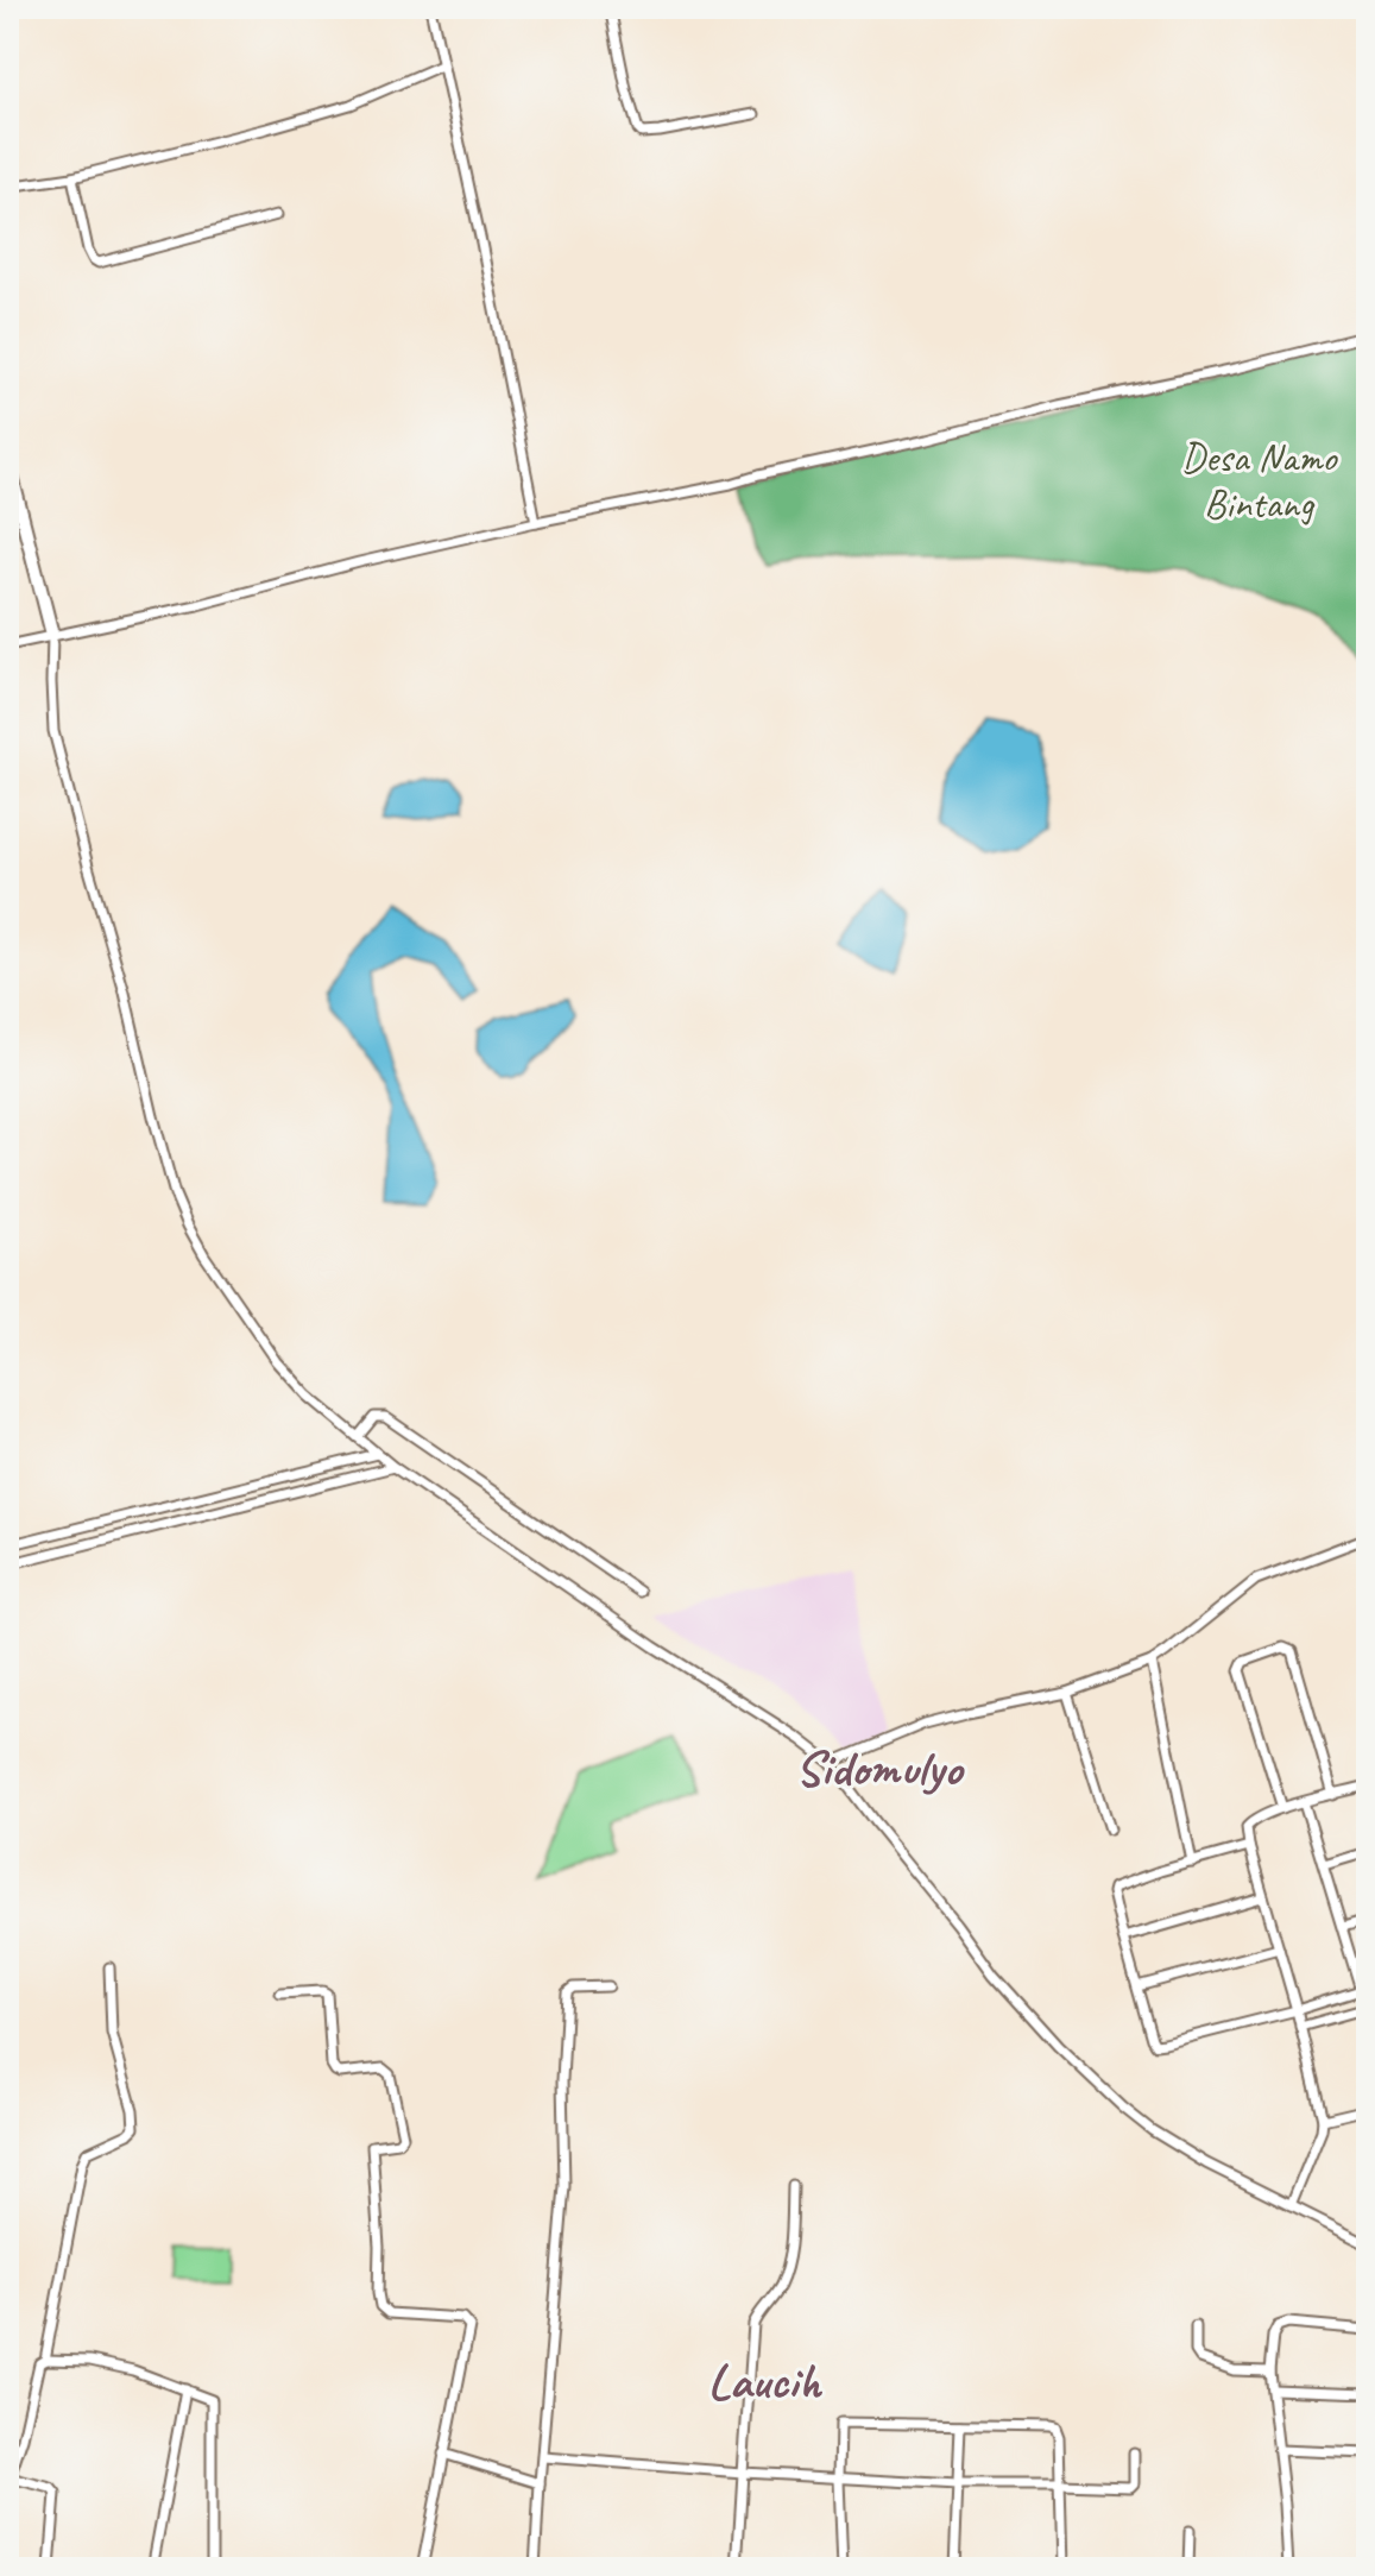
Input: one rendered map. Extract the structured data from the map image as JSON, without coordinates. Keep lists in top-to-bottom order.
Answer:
{
  "districts": ["Sidomulyo", "Laucih"],
  "parks": ["Desa Namo Bintang"]
}
